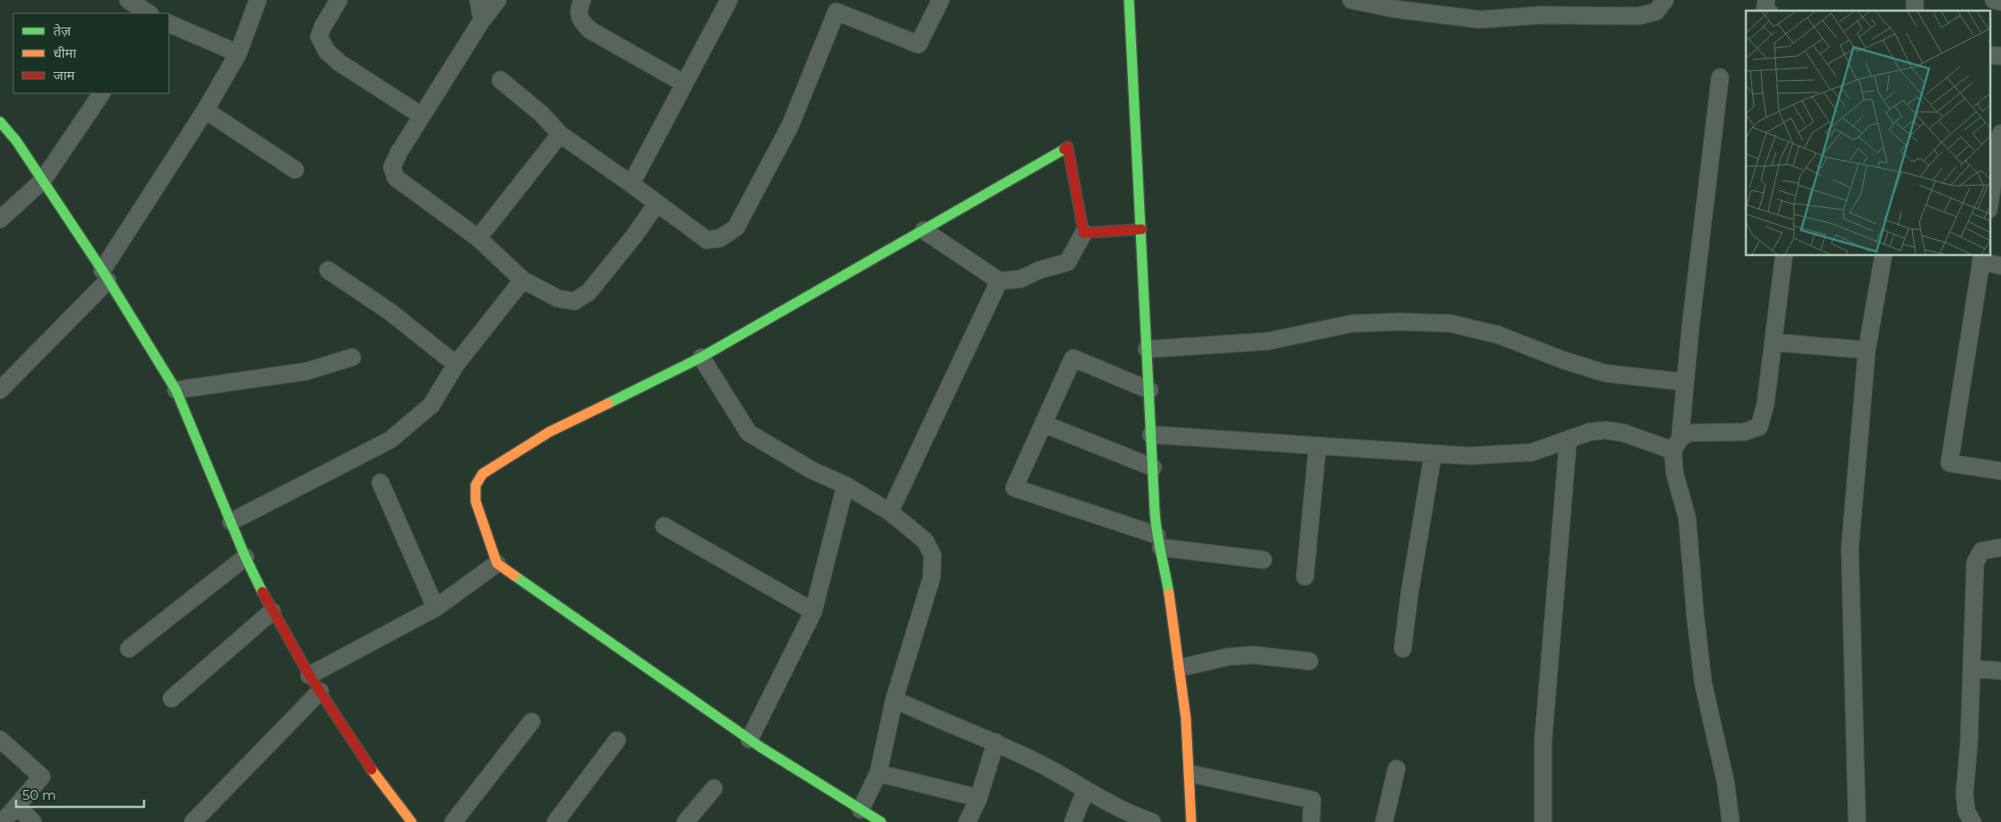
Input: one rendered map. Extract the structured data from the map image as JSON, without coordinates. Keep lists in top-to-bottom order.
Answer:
{
  "legend": ["तेज़", "धीमा", "जाम"],
  "scale_bar": "50 m"
}
